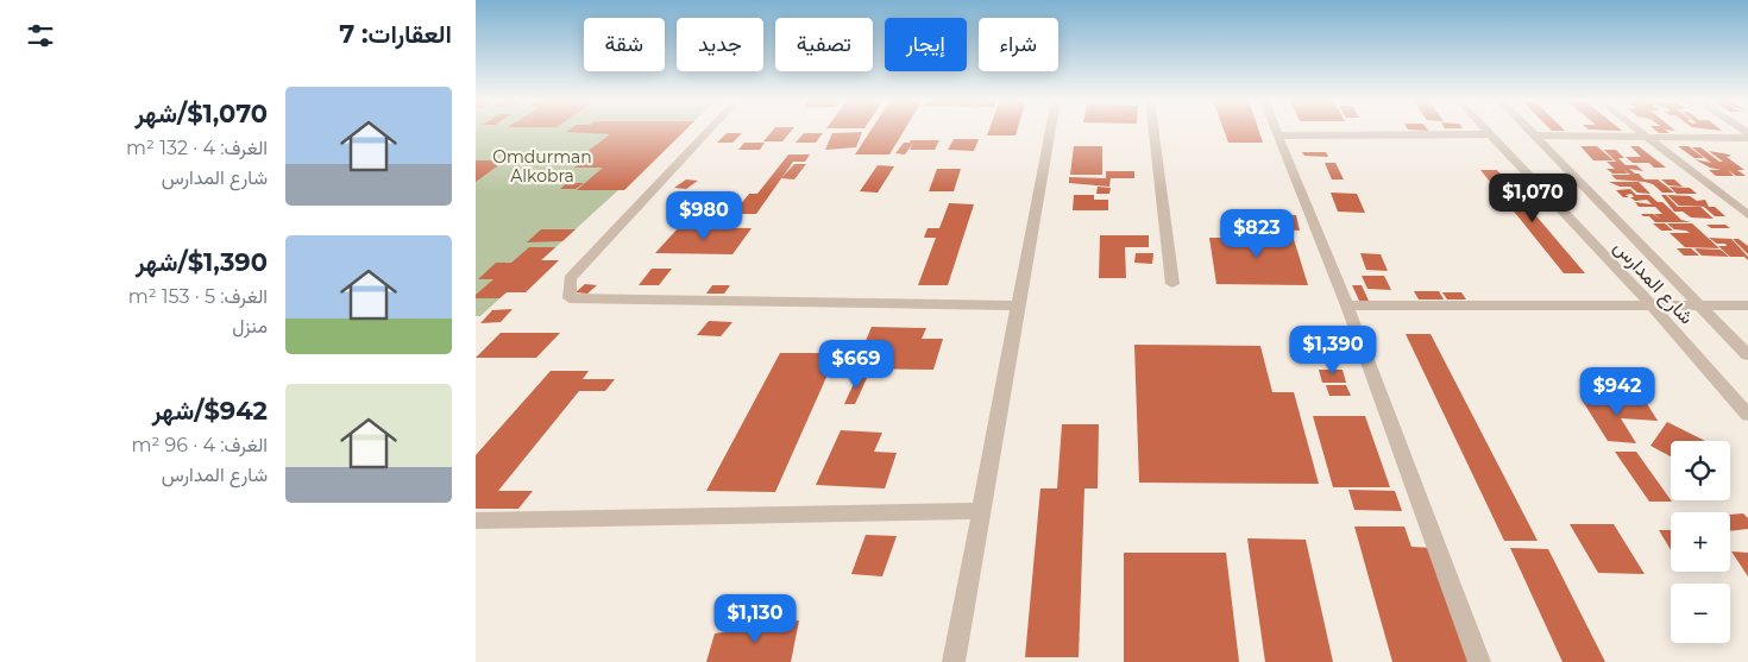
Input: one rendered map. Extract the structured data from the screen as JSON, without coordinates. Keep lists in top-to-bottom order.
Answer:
{
  "streets": {
    "street": ["شارع المدارس"]
  },
  "parks": ["Omdurman Alkobra"],
  "page": {
    "heading": "العقارات: 7",
    "chip": [
      "شراء",
      "إيجار",
      "تصفية",
      "جديد",
      "شقة"
    ],
    "list": [
      {
        "name": "$1,070/شهر",
        "note": "الغرف: 4 · 132 m² · شارع المدارس"
      },
      {
        "name": "$1,390/شهر",
        "note": "الغرف: 5 · 153 m² · منزل"
      },
      {
        "name": "$942/شهر",
        "note": "الغرف: 4 · 96 m² · شارع المدارس"
      }
    ],
    "price": [
      "$1,070",
      "$980",
      "$823",
      "$1,390",
      "$669",
      "$942",
      "$1,130"
    ],
    "map_buttons": ["+", "−"]
  }
}
